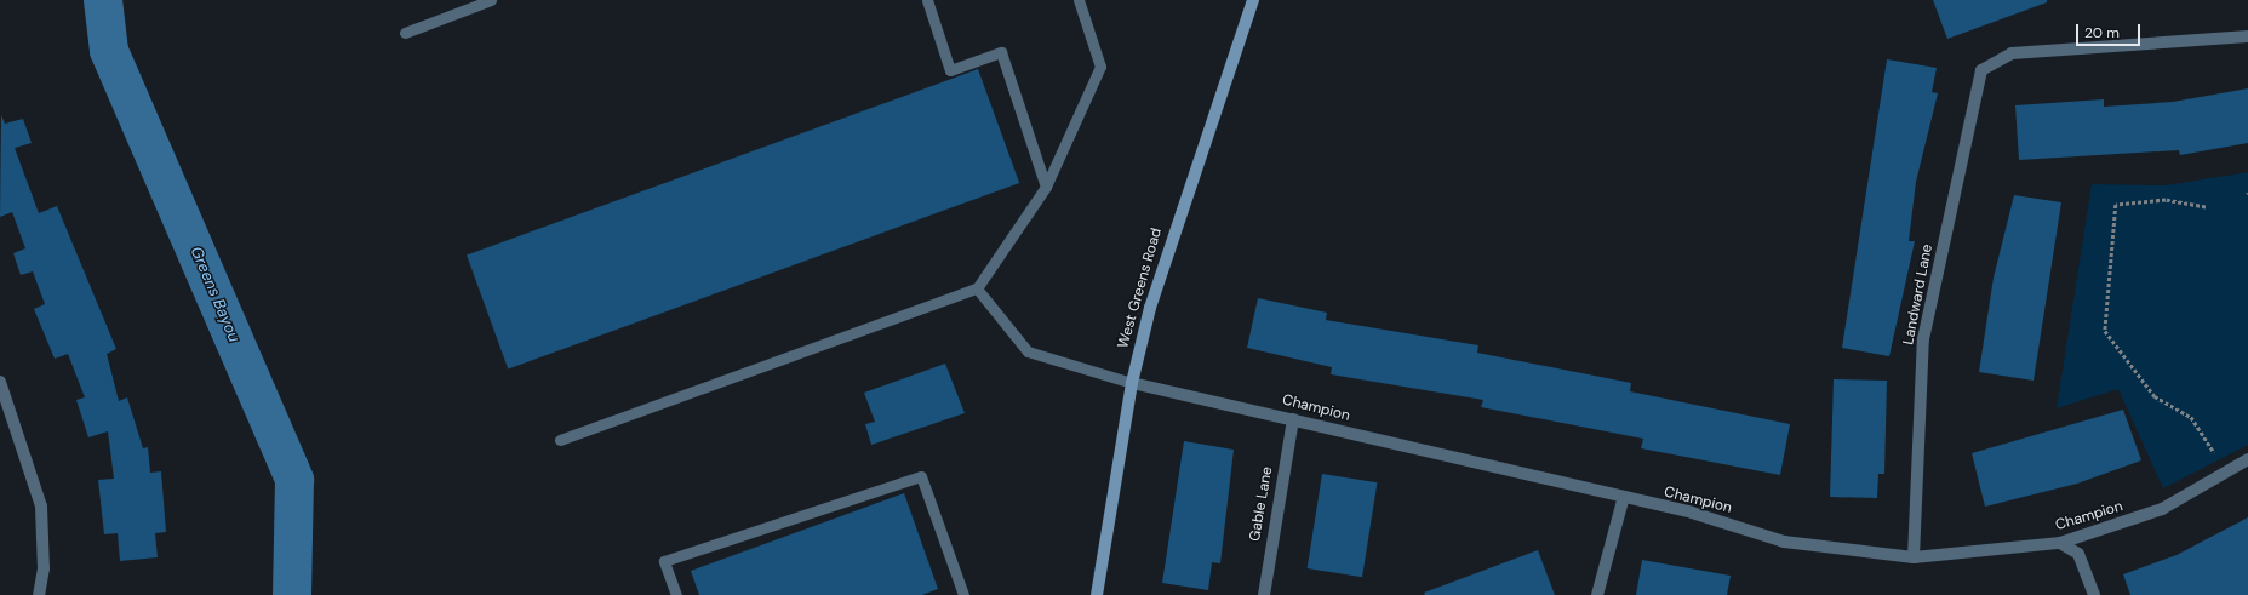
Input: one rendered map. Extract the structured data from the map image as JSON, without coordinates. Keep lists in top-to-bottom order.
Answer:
{
  "streets": {
    "main road": ["West Greens Road"],
    "street": ["Landward Lane", "Champion", "Gable Lane"]
  },
  "crossings": [
    ["West Greens Road", "Champion"],
    ["Landward Lane", "Champion"],
    ["Champion", "Gable Lane"]
  ],
  "water": ["Greens Bayou"],
  "scale_bar": "20 m"
}
